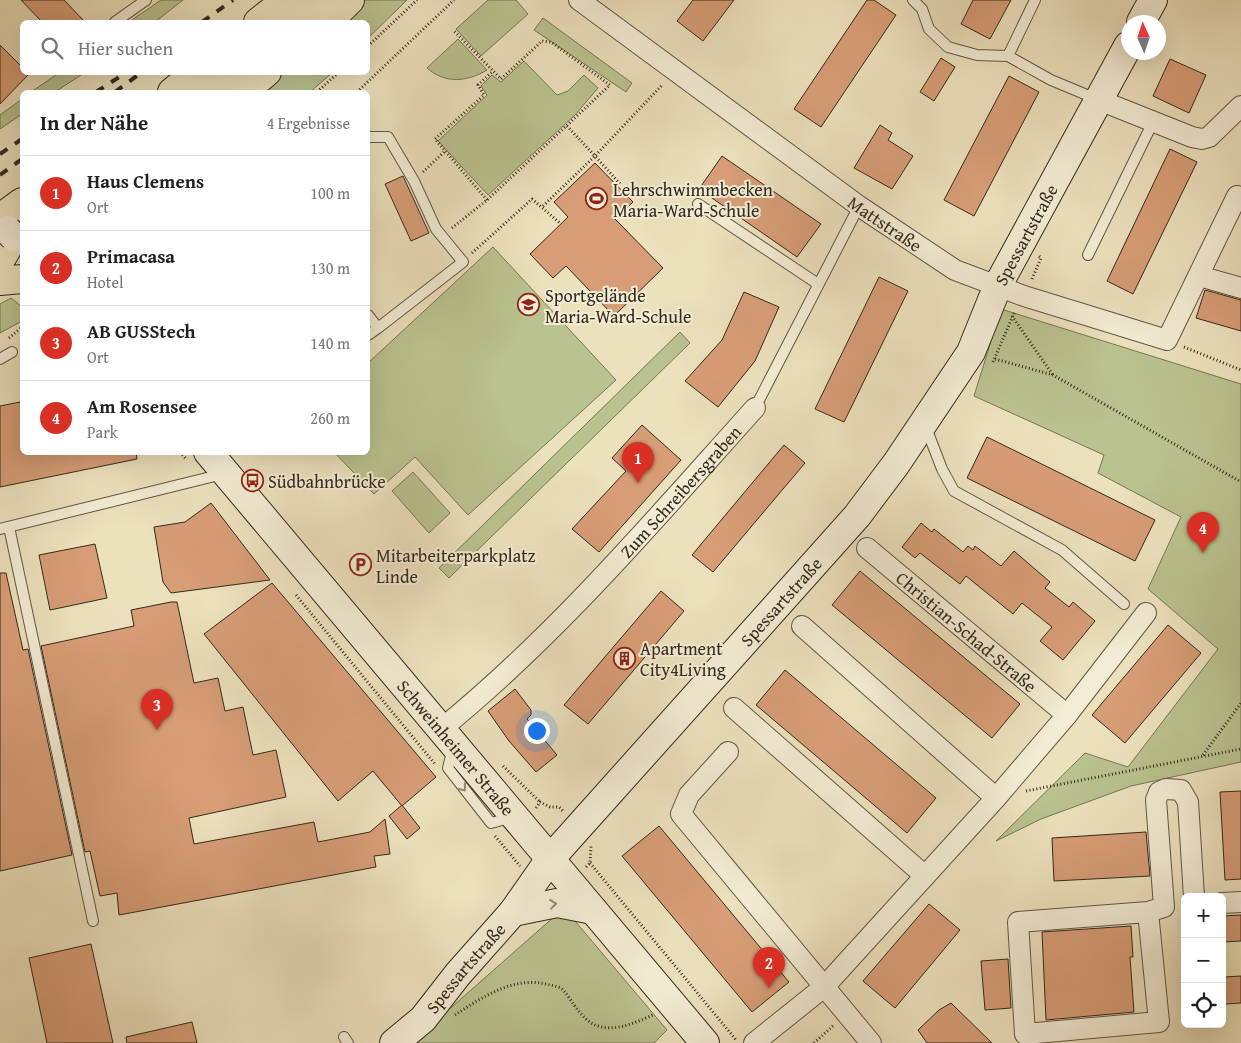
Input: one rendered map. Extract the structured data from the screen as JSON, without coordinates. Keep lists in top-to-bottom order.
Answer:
{
  "streets": {
    "street": [
      "Mattstraße",
      "Spessartstraße",
      "Zum Schreibersgraben",
      "Christian-Schad-Straße",
      "Schweinheimer Straße"
    ]
  },
  "crossings": [
    ["Mattstraße", "Spessartstraße"],
    ["Mattstraße", "Zum Schreibersgraben"],
    ["Spessartstraße", "Schweinheimer Straße"],
    ["Zum Schreibersgraben", "Schweinheimer Straße"]
  ],
  "places": {
    "sports": ["Lehrschwimmbecken Maria-Ward-Schule"],
    "school or university": ["Sportgelände Maria-Ward-Schule"],
    "bus stop": ["Südbahnbrücke"],
    "parking": ["Mitarbeiterparkplatz Linde"],
    "building": ["Apartment City4Living"]
  },
  "north": "top",
  "page": {
    "search": "Hier suchen",
    "heading": ["In der Nähe", "4 Ergebnisse"],
    "list": [
      {
        "mark": "1",
        "name": "Haus Clemens",
        "note": "Ort",
        "value": "100 m"
      },
      {
        "mark": "2",
        "name": "Primacasa",
        "note": "Hotel",
        "value": "130 m"
      },
      {
        "mark": "3",
        "name": "AB GUSStech",
        "note": "Ort",
        "value": "140 m"
      },
      {
        "mark": "4",
        "name": "Am Rosensee",
        "note": "Park",
        "value": "260 m"
      }
    ],
    "pins": [
      "1",
      "4",
      "3",
      "2"
    ],
    "map_buttons": ["+", "−"]
  }
}
